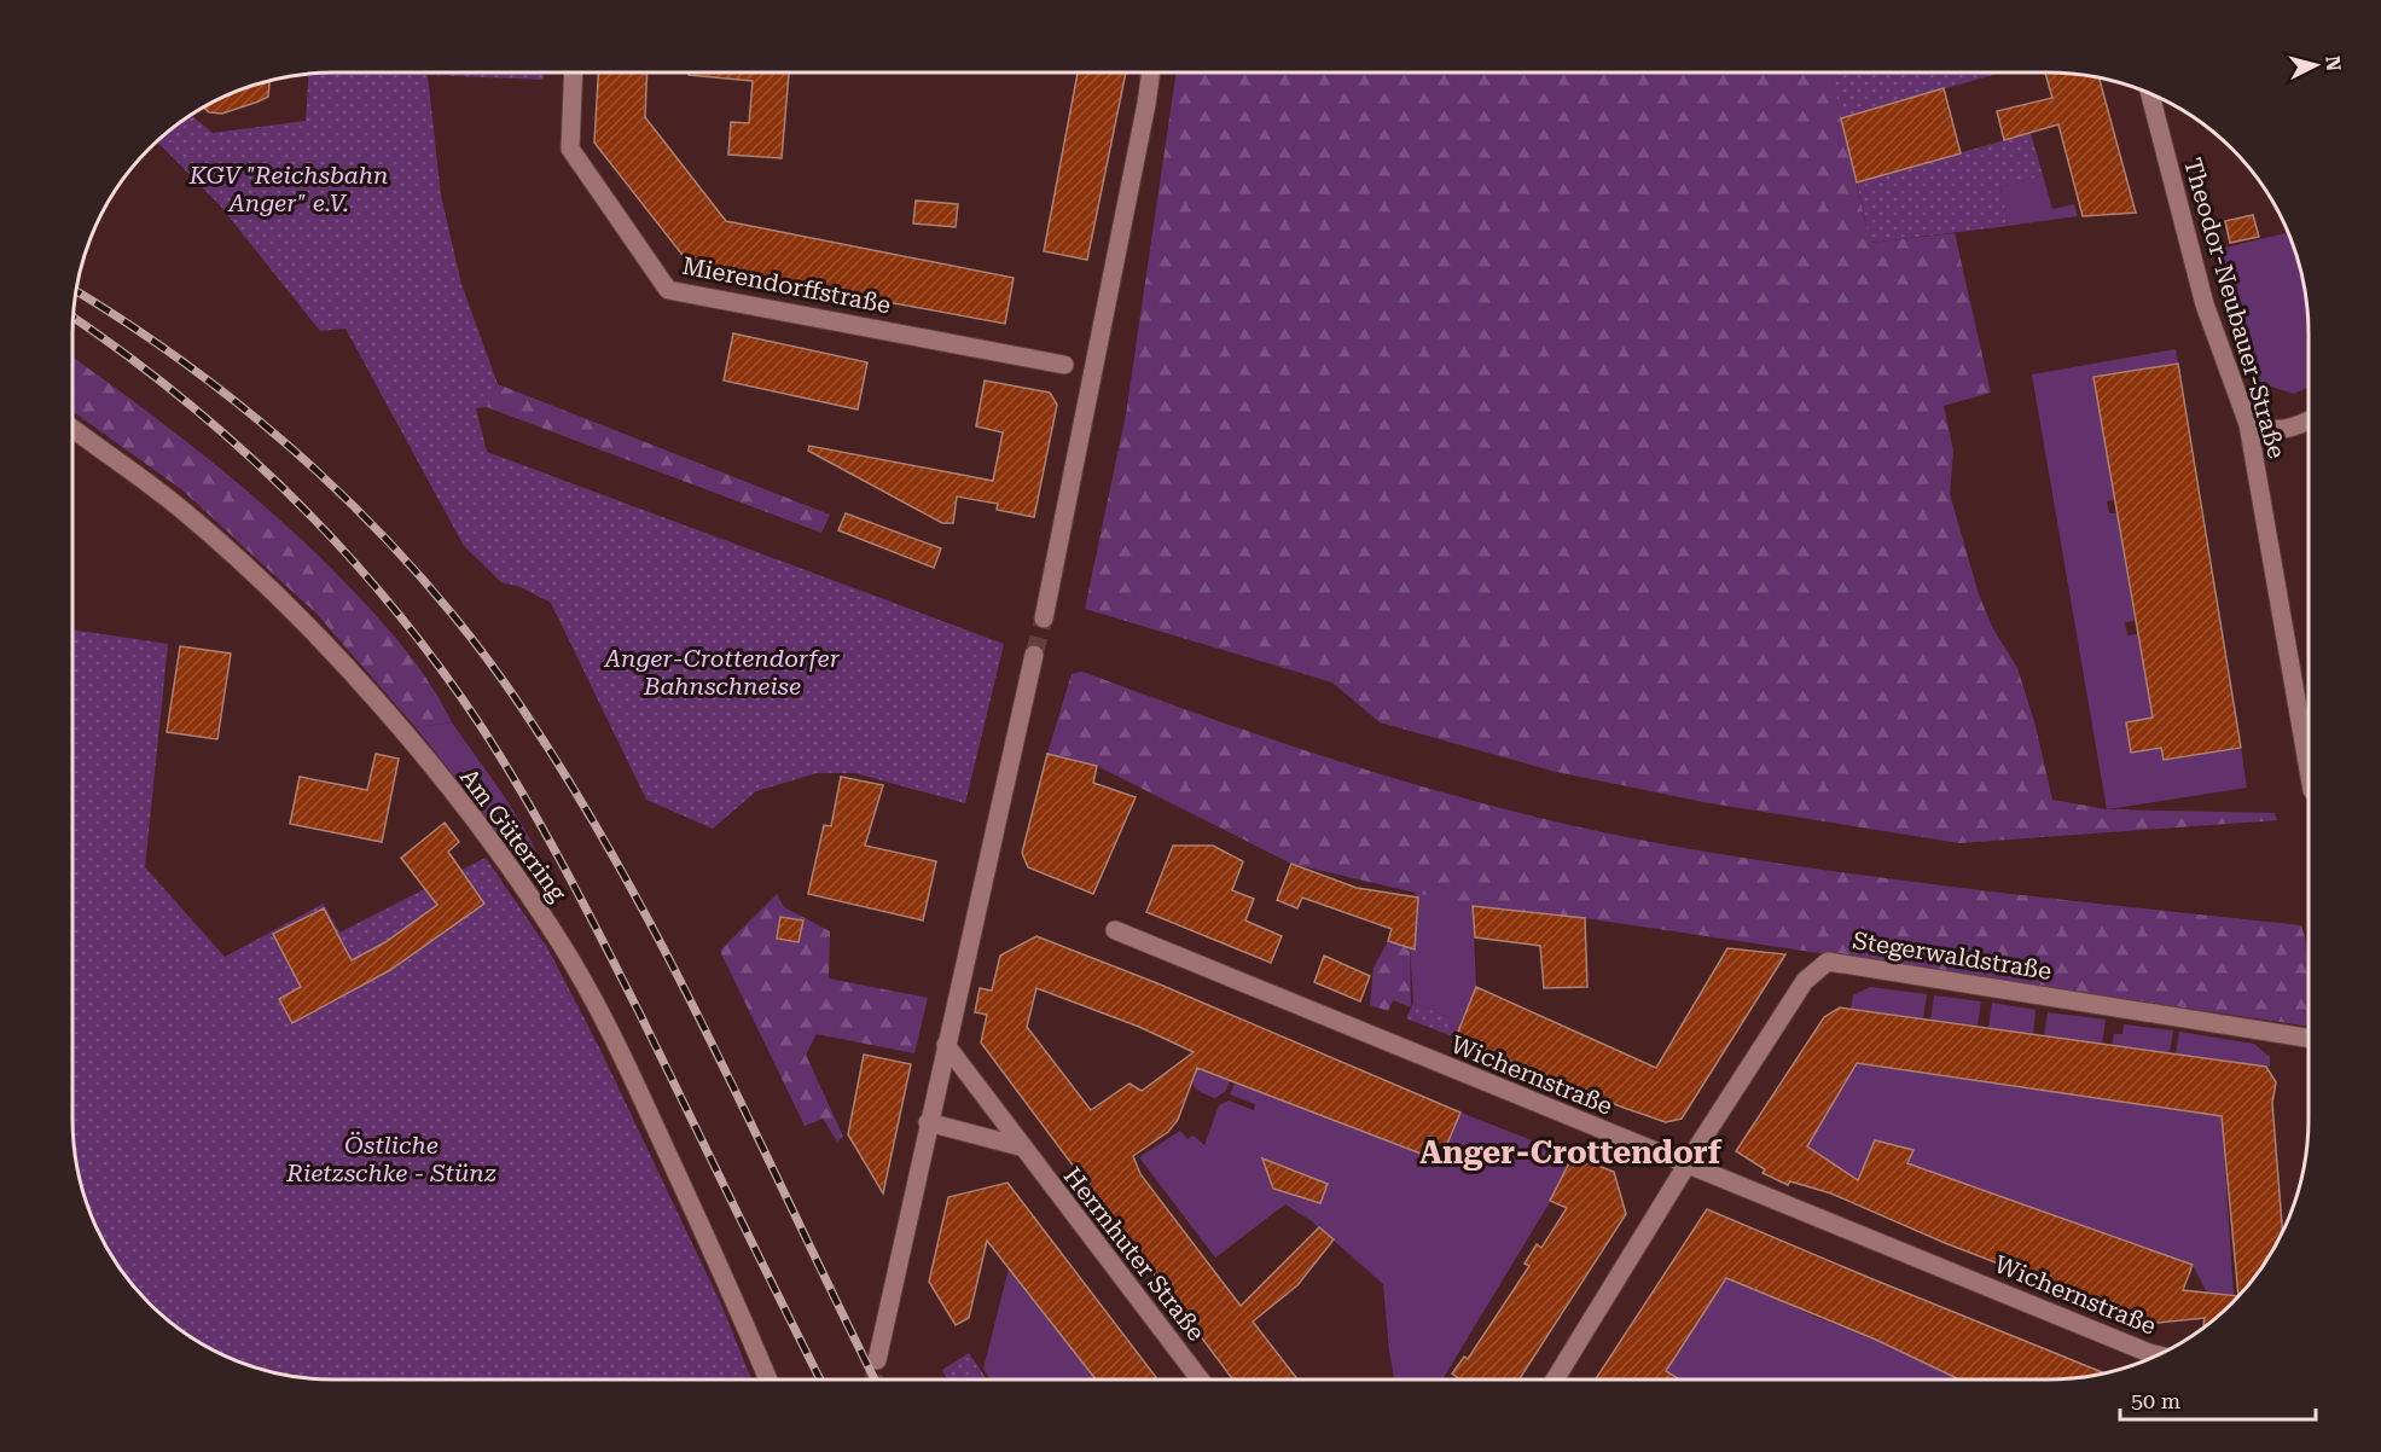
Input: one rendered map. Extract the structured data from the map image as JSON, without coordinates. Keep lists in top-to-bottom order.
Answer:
{
  "streets": {
    "street": [
      "Mierendorffstraße",
      "Theodor-Neubauer-Straße",
      "Am Güterring",
      "Stegerwaldstraße",
      "Wichernstraße",
      "Herrnhuter Straße"
    ]
  },
  "crossings": [
    ["Stegerwaldstraße", "Wichernstraße"]
  ],
  "districts": ["Anger-Crottendorf"],
  "parks": ["KGV \"Reichsbahn Anger\" e.V.", "Anger-Crottendorfer Bahnschneise", "Östliche Rietzschke - Stünz"],
  "scale_bar": "50 m",
  "north": "right"
}
